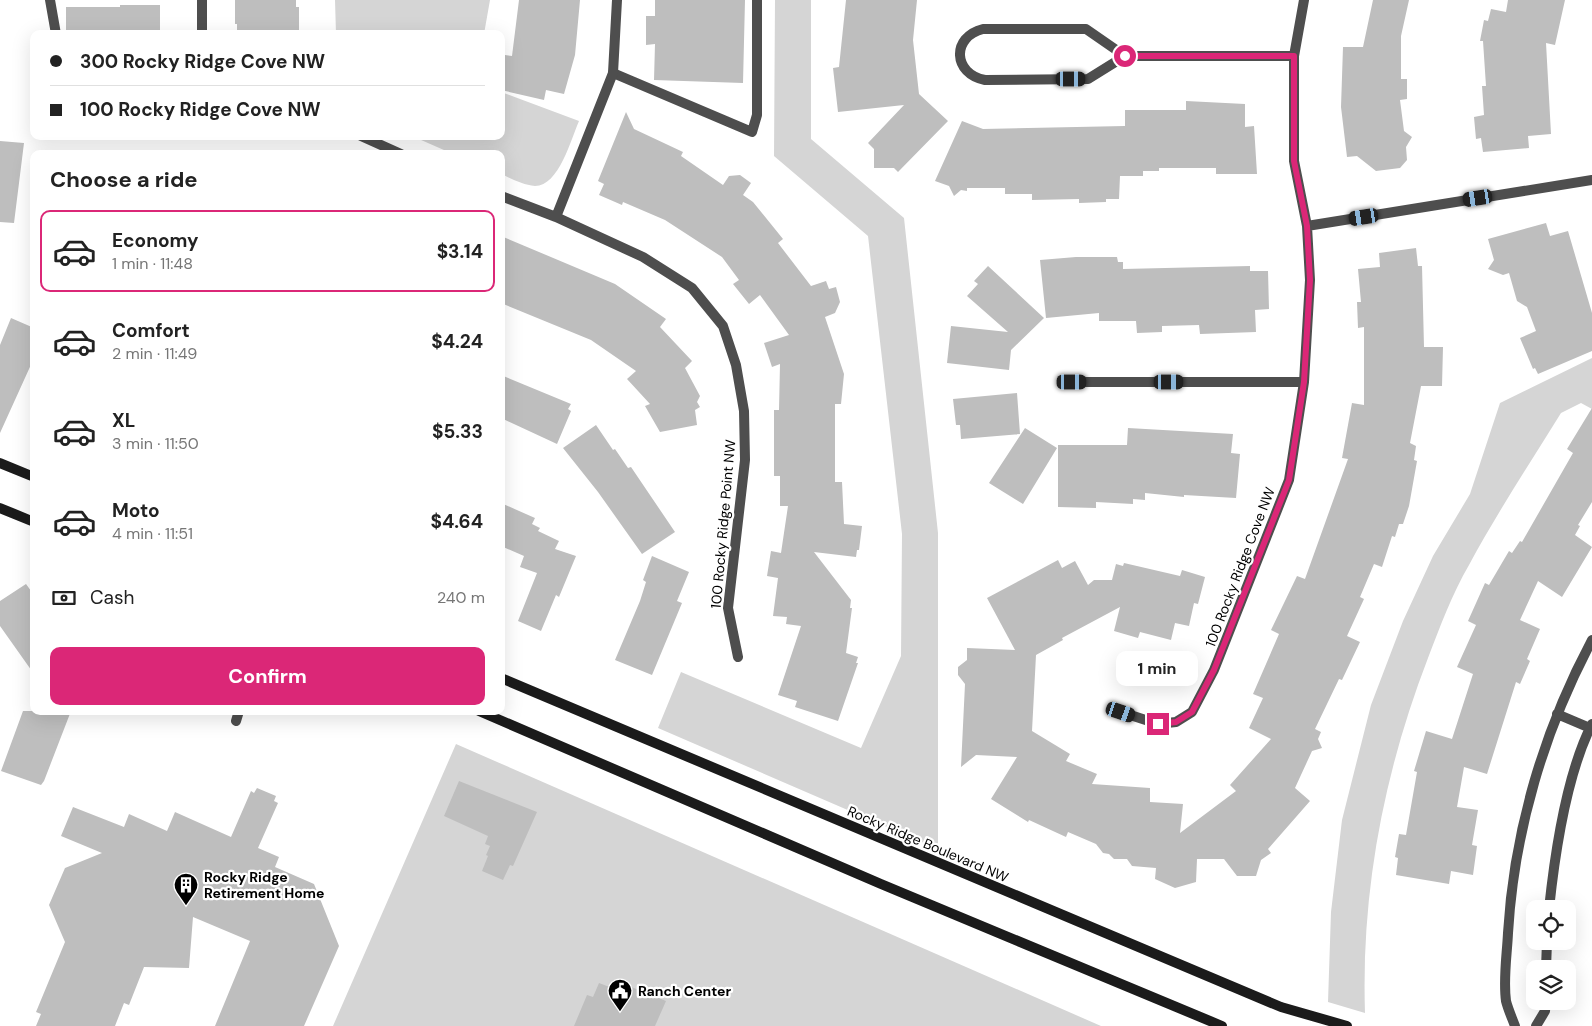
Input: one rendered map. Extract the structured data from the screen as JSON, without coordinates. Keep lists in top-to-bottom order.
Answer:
{
  "streets": {
    "street": ["100 Rocky Ridge Point NW", "100 Rocky Ridge Cove NW", "Rocky Ridge Boulevard NW"]
  },
  "places": {
    "building": ["Rocky Ridge Retirement Home"],
    "public building": ["Ranch Center"]
  },
  "page": {
    "banner": ["300 Rocky Ridge Cove NW", "100 Rocky Ridge Cove NW"],
    "heading": "Choose a ride",
    "list": [
      {
        "name": "Economy",
        "note": "1 min · 11:48",
        "value": "$3.14"
      },
      {
        "name": "Comfort",
        "note": "2 min · 11:49",
        "value": "$4.24"
      },
      {
        "name": "XL",
        "note": "3 min · 11:50",
        "value": "$5.33"
      },
      {
        "name": "Moto",
        "note": "4 min · 11:51",
        "value": "$4.64"
      }
    ],
    "pay": ["Cash", "240 m"],
    "buttons": "Confirm",
    "bubble": "1 min"
  }
}
